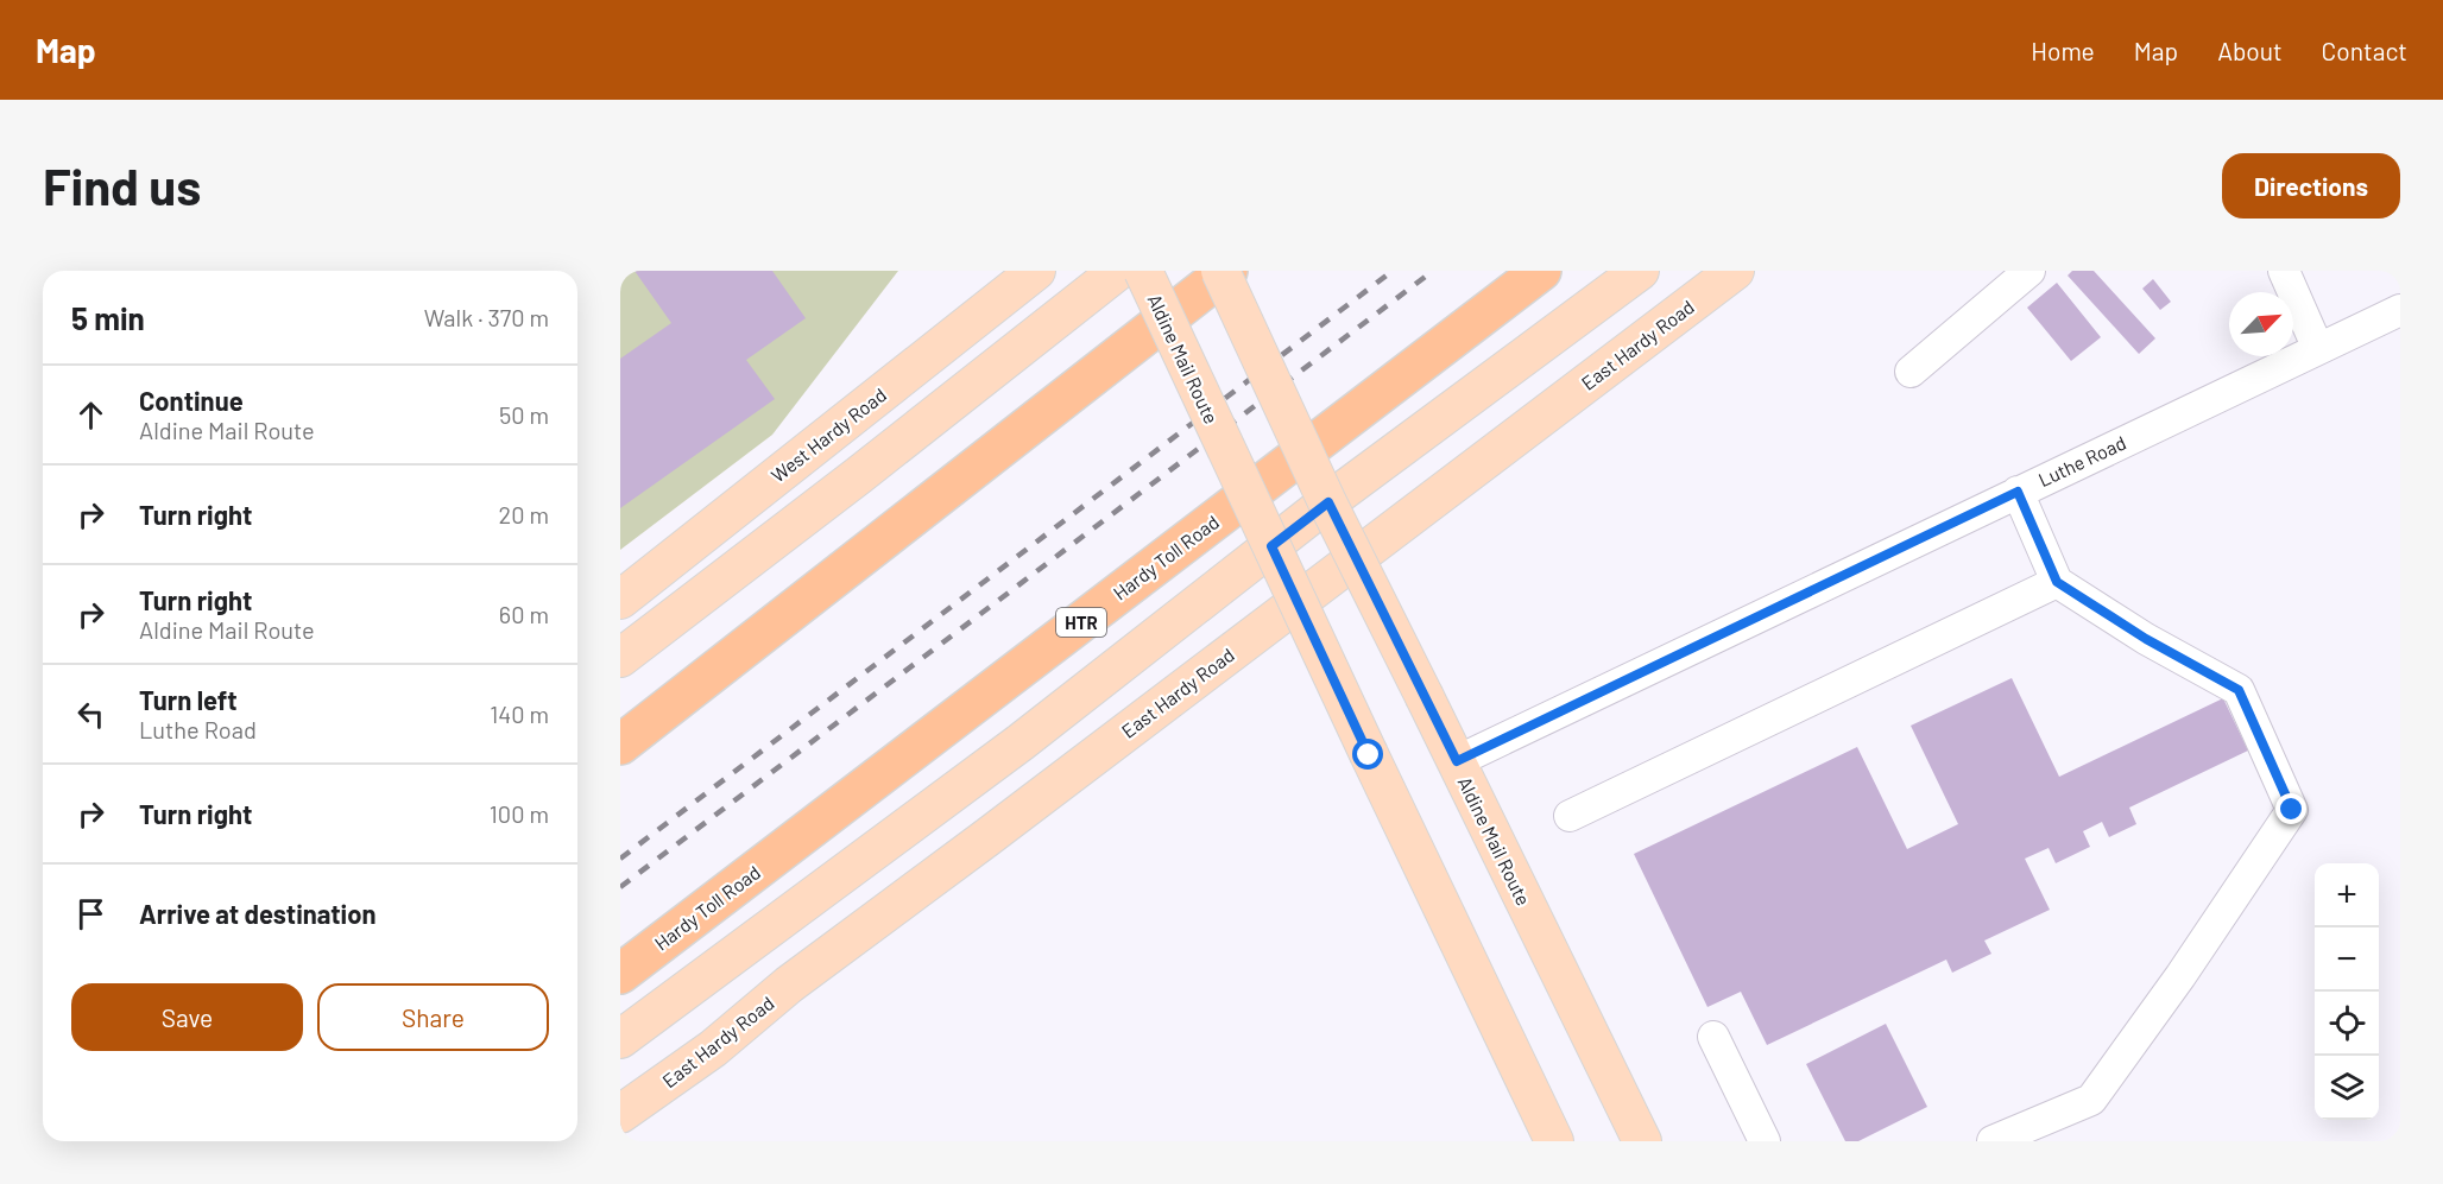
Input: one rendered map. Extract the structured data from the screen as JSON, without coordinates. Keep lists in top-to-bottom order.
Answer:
{
  "streets": {
    "highway": ["Hardy Toll Road", "HTR"],
    "main road": ["East Hardy Road", "Aldine Mail Route", "West Hardy Road"],
    "street": ["Luthe Road"]
  },
  "crossings": [
    ["Aldine Mail Route", "Luthe Road"]
  ],
  "north": "top right",
  "page": {
    "header": "Map",
    "nav": [
      "Home",
      "Map",
      "About",
      "Contact"
    ],
    "buttons": [
      "Directions",
      ["Save", "Share"]
    ],
    "title": "Find us",
    "heading": ["5 min", "Walk · 370 m"],
    "list": [
      ["Continue", "Aldine Mail Route", "50 m"],
      ["Turn right", "20 m"],
      ["Turn right", "Aldine Mail Route", "60 m"],
      ["Turn left", "Luthe Road", "140 m"],
      ["Turn right", "100 m"],
      "Arrive at destination"
    ],
    "map_buttons": ["+", "−"]
  }
}
